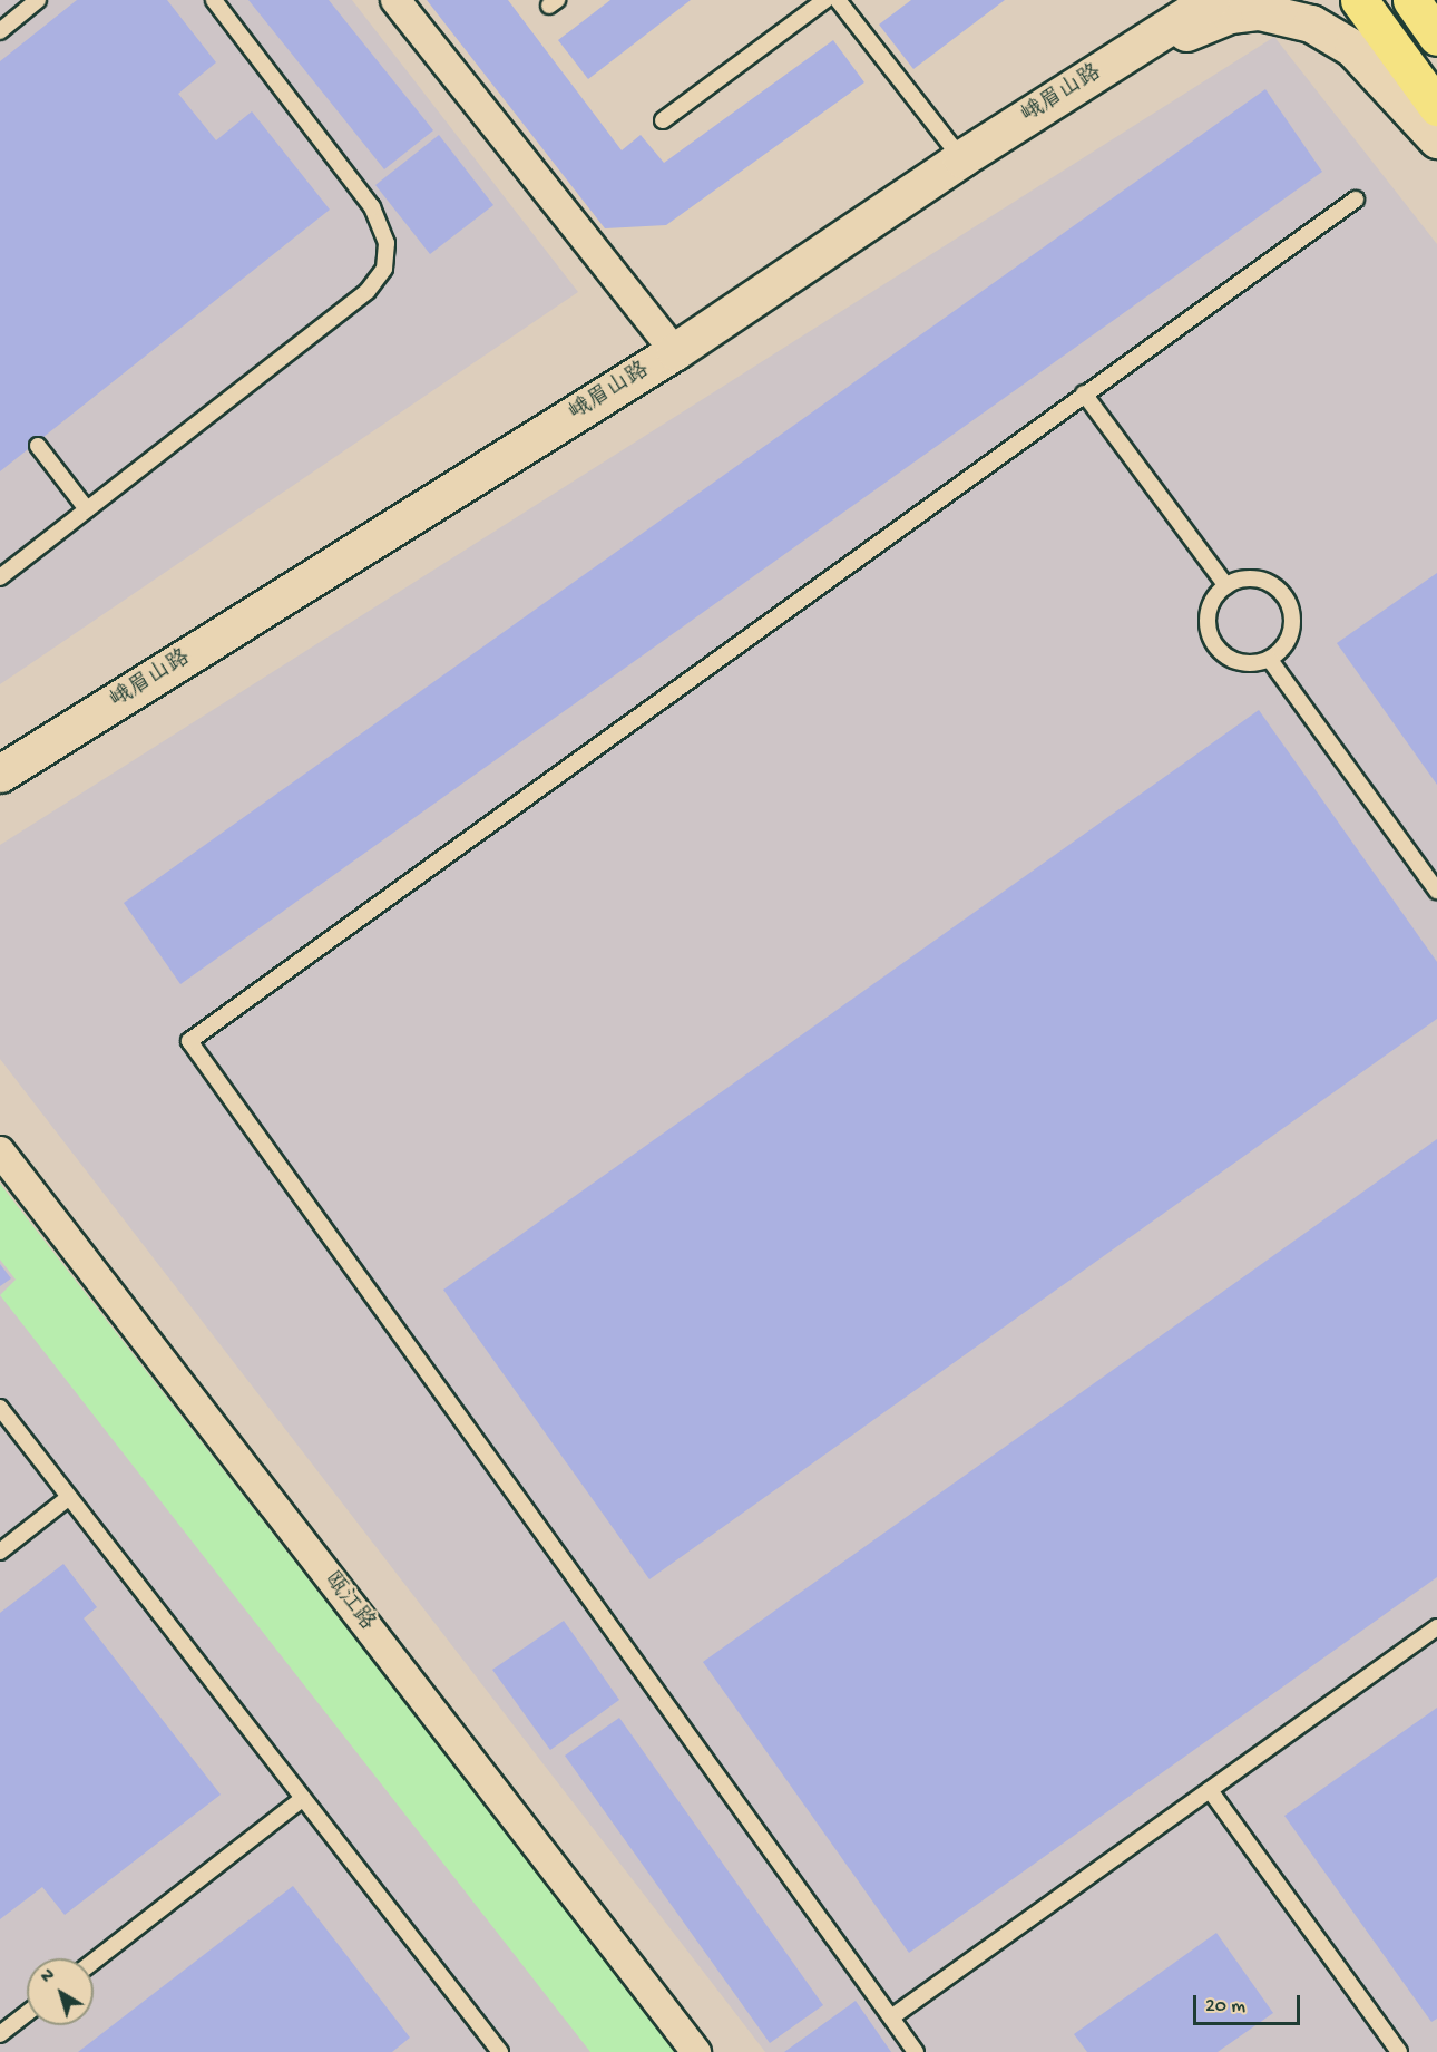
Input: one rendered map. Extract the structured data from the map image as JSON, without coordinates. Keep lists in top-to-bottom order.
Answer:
{
  "streets": {
    "street": ["峨眉山路", "瓯江路"]
  },
  "scale_bar": "20 m",
  "north": "top left"
}
